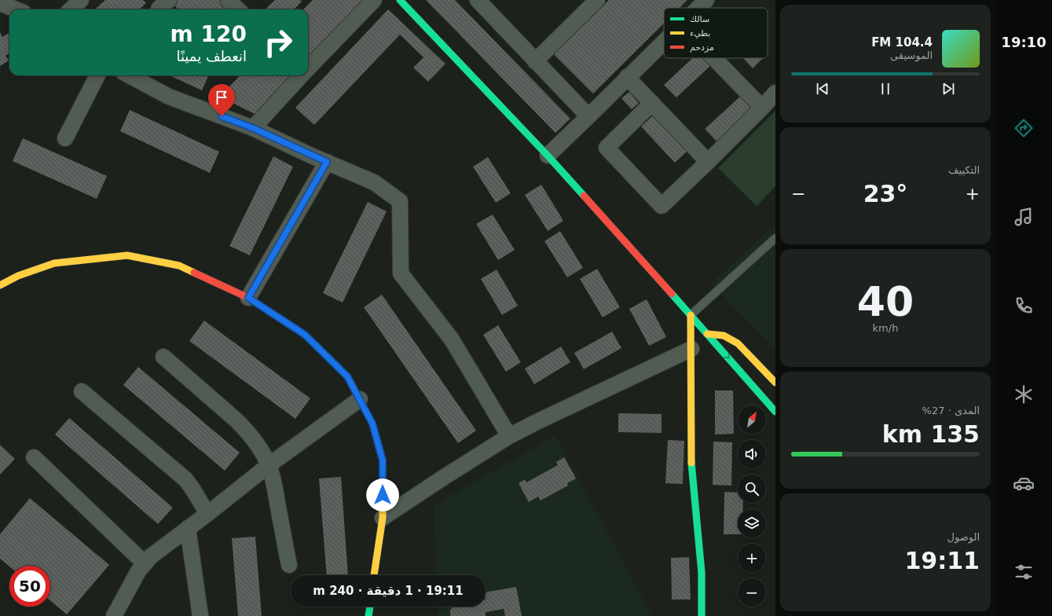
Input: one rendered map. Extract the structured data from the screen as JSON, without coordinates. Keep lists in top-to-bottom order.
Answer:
{
  "legend": ["سالك", "بطيء", "مزدحم"],
  "north": "top right",
  "page": {
    "tabs": "19:10",
    "turn": ["120 m", "انعطف يمينًا"],
    "song": ["104.4 FM", "الموسيقى"],
    "tile": [
      "التكييف",
      ["40", "km/h"],
      ["المدى · 27%", "135 km"],
      ["الوصول", "19:11"]
    ],
    "heat": ["−", "23°", "+"],
    "map_buttons": ["+", "−"],
    "limit": "50",
    "trip": "19:11 · 1 دقيقة · 240 m"
  }
}
